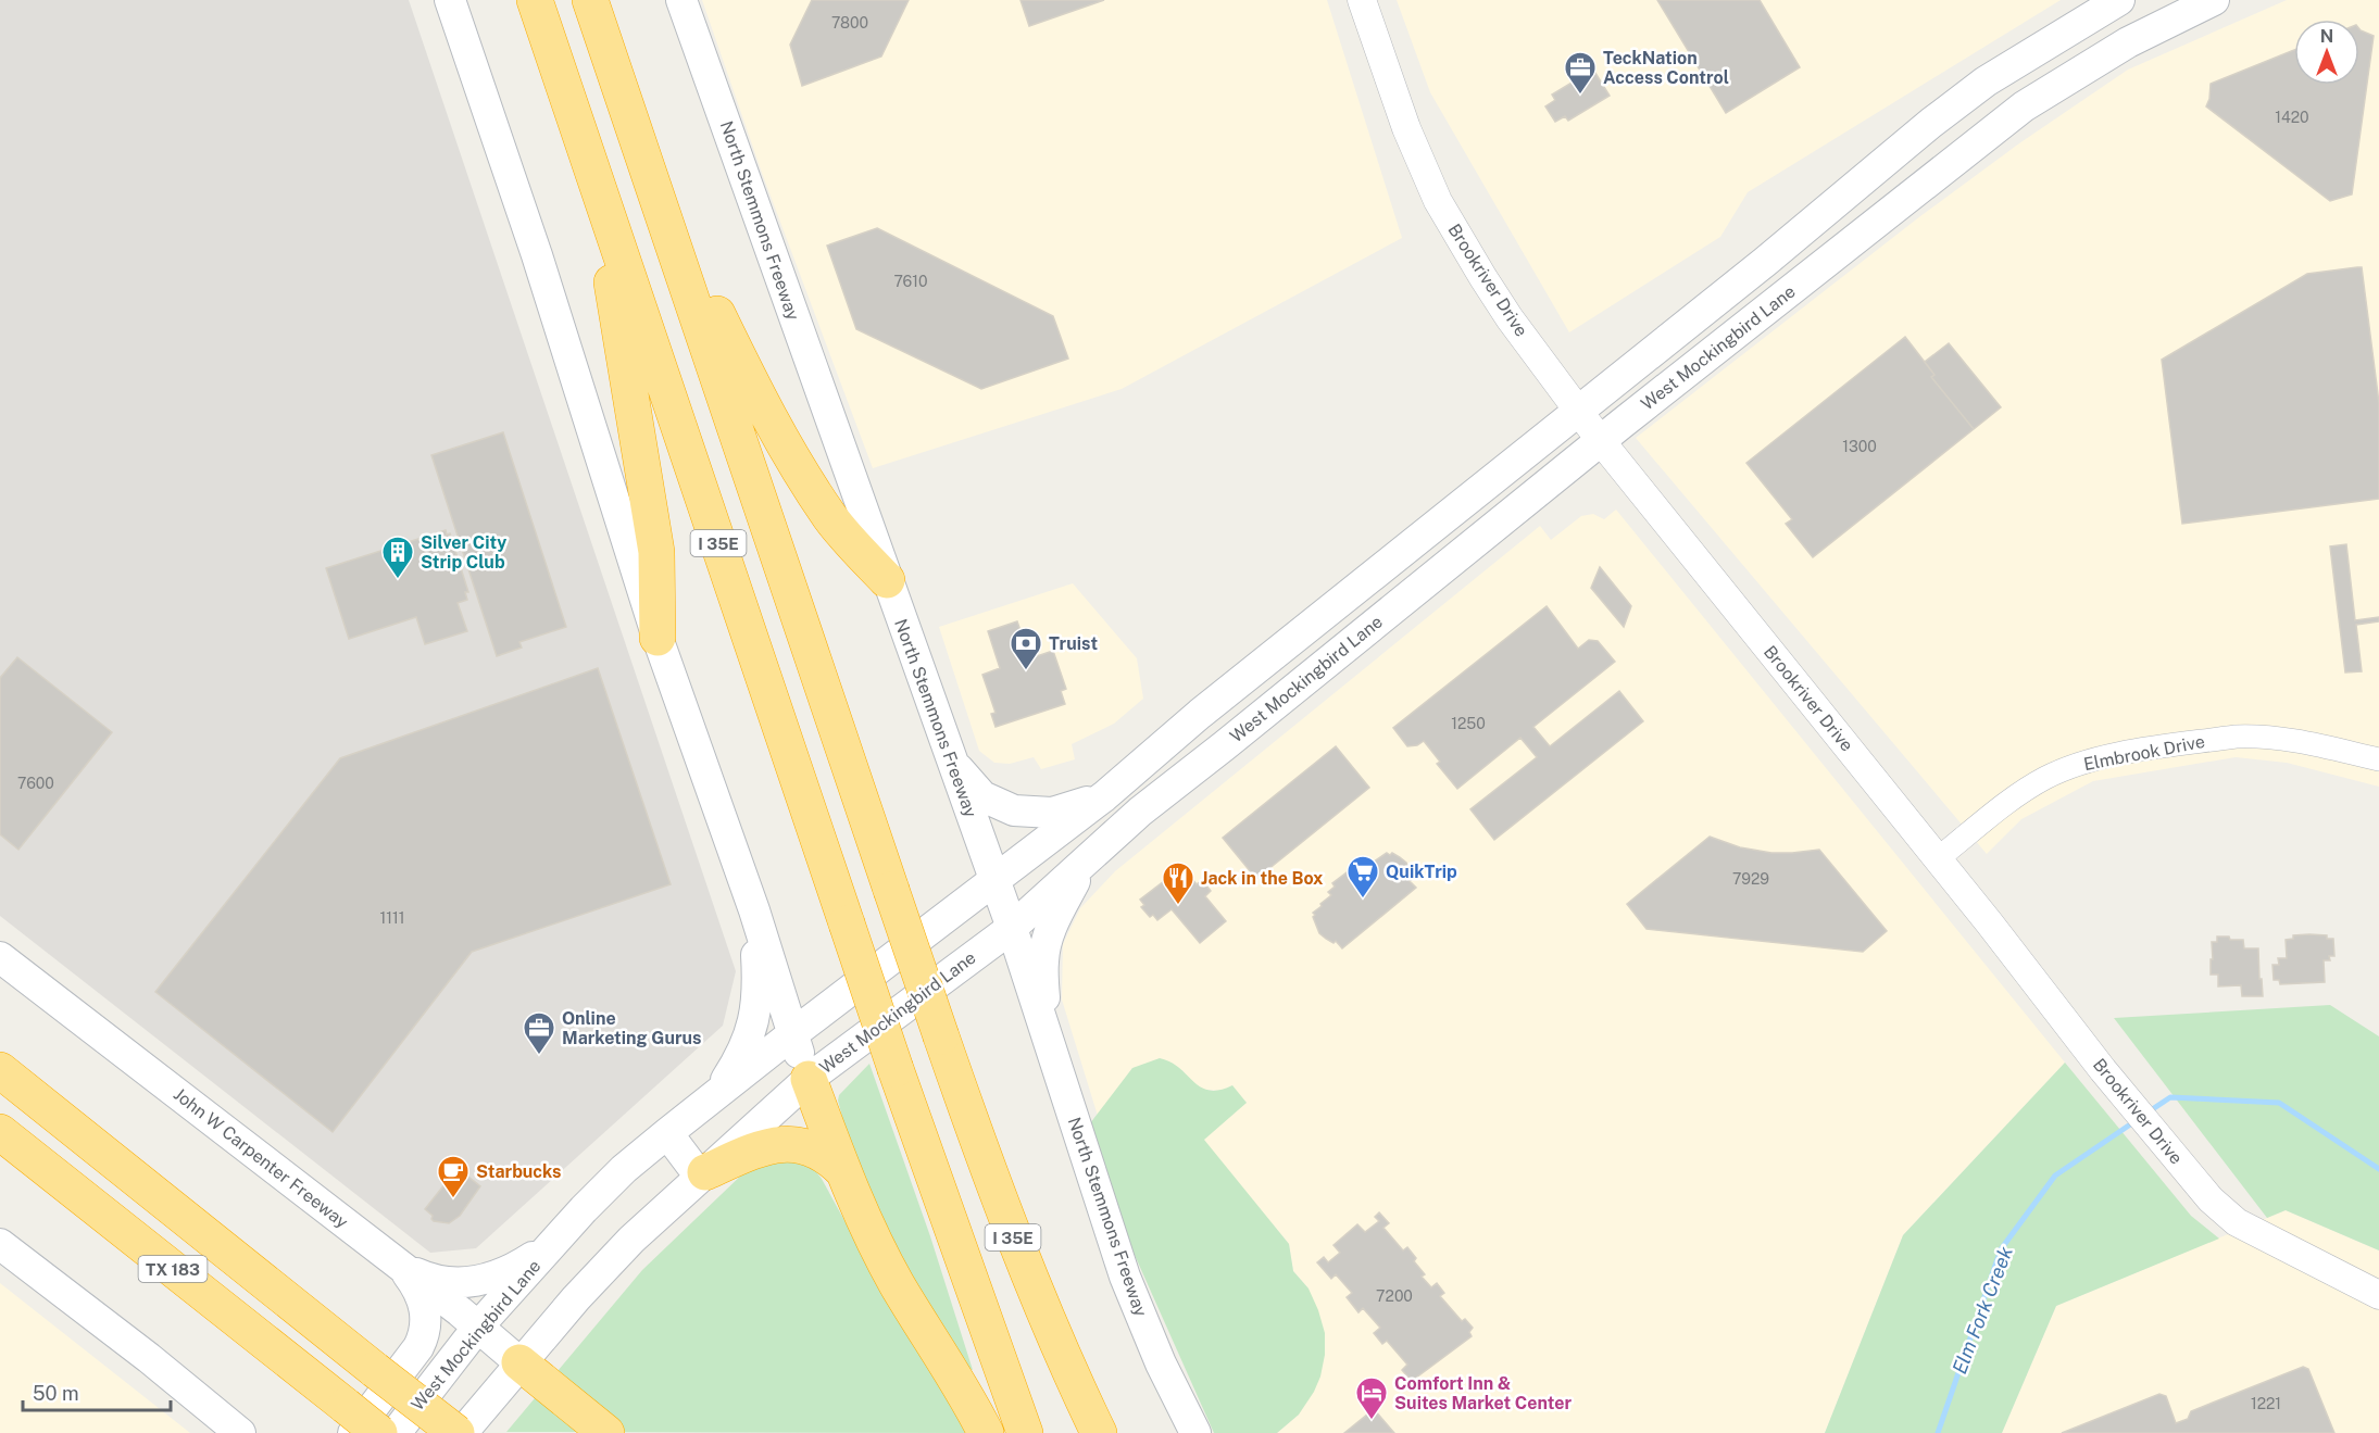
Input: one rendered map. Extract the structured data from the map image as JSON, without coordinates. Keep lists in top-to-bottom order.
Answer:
{
  "streets": {
    "highway": ["I 35E", "TX 183"],
    "main road": ["North Stemmons Freeway", "West Mockingbird Lane", "John W Carpenter Freeway"],
    "street": ["Brookriver Drive", "Elmbrook Drive"]
  },
  "crossings": [
    ["North Stemmons Freeway", "West Mockingbird Lane"],
    ["Brookriver Drive", "West Mockingbird Lane"],
    ["Brookriver Drive", "Elmbrook Drive"],
    ["West Mockingbird Lane", "John W Carpenter Freeway"]
  ],
  "water": ["Elm Fork Creek"],
  "places": {
    "office": ["TeckNation Access Control", "Online Marketing Gurus"],
    "building": ["Silver City Strip Club"],
    "bank": ["Truist"],
    "supermarket": ["QuikTrip"],
    "restaurant": ["Jack in the Box"],
    "cafe": ["Starbucks"],
    "hotel": ["Comfort Inn & Suites Market Center"]
  },
  "house_numbers": [
    "7800",
    "1420",
    "7610",
    "1300",
    "1250",
    "7600",
    "7929",
    "1111",
    "7200",
    "1221"
  ],
  "scale_bar": "50 m",
  "north": "top"
}
